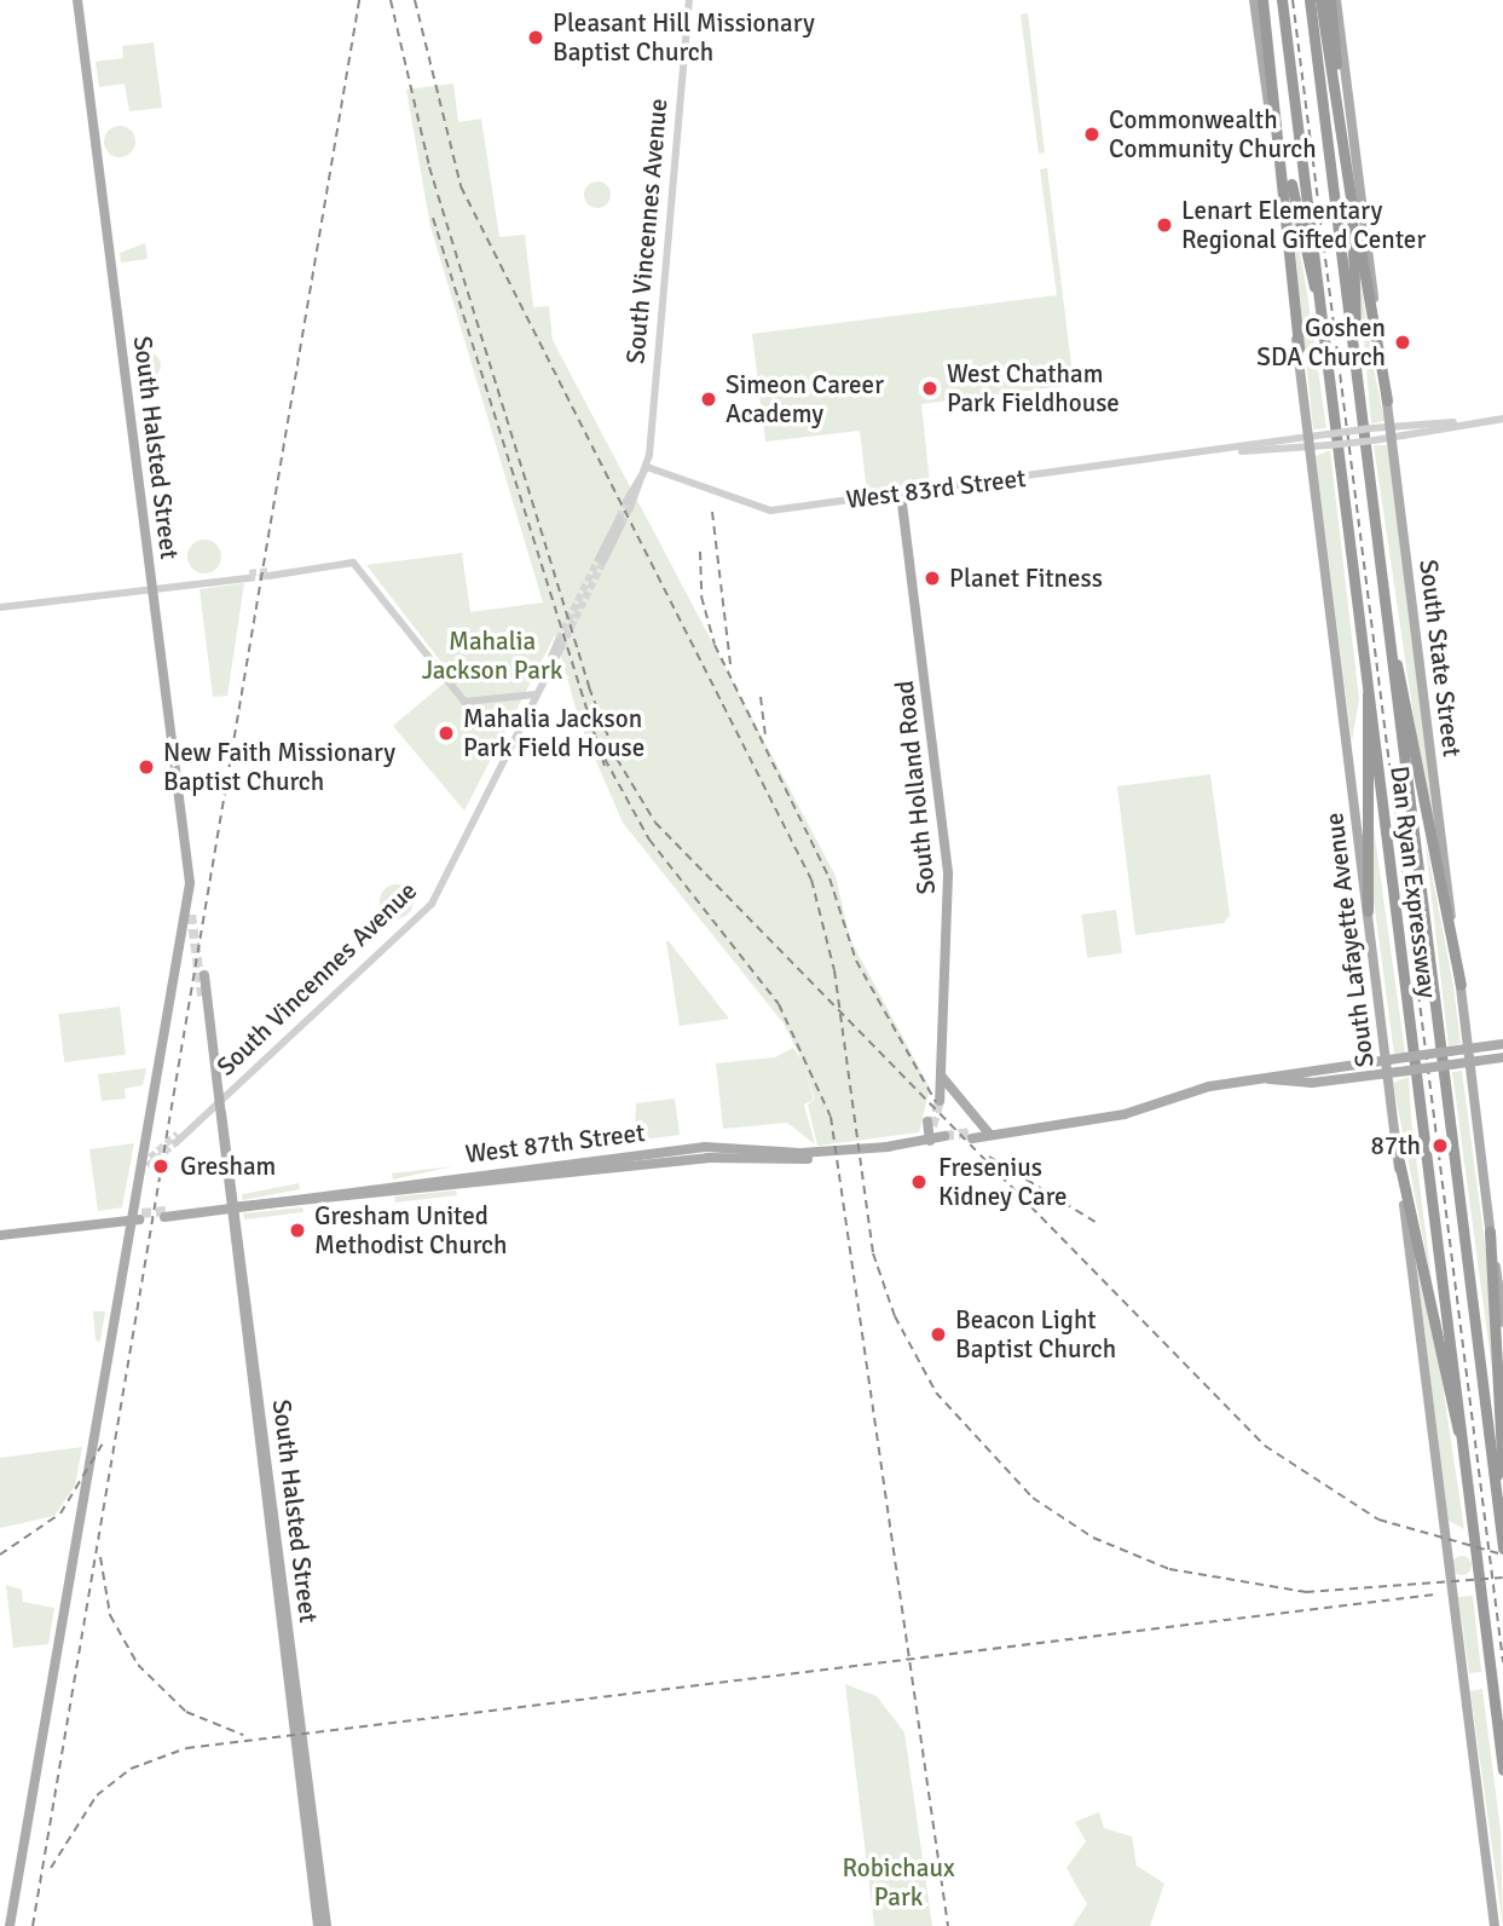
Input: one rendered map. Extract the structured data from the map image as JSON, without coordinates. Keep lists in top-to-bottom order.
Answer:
{
  "streets": {
    "highway": ["Dan Ryan Expressway"],
    "main road": [
      "South Halsted Street",
      "South State Street",
      "South Holland Road",
      "South Lafayette Avenue",
      "West 87th Street"
    ],
    "street": ["South Vincennes Avenue", "West 83rd Street"]
  },
  "crossings": [
    ["South Vincennes Avenue", "South Halsted Street"],
    ["South Vincennes Avenue", "West 83rd Street"],
    ["South Halsted Street", "West 87th Street"],
    ["West 83rd Street", "South State Street"],
    ["West 83rd Street", "South Holland Road"],
    ["West 83rd Street", "South Lafayette Avenue"]
  ],
  "parks": ["Mahalia Jackson Park", "Robichaux Park"],
  "places": [
    "Pleasant Hill Missionary Baptist Church",
    "Commonwealth Community Church",
    "Lenart Elementary Regional Gifted Center",
    "Goshen SDA Church",
    "West Chatham Park Fieldhouse",
    "Simeon Career Academy",
    "Planet Fitness",
    "Mahalia Jackson Park Field House",
    "New Faith Missionary Baptist Church",
    "87th",
    "Gresham",
    "Fresenius Kidney Care",
    "Gresham United Methodist Church",
    "Beacon Light Baptist Church"
  ]
}
